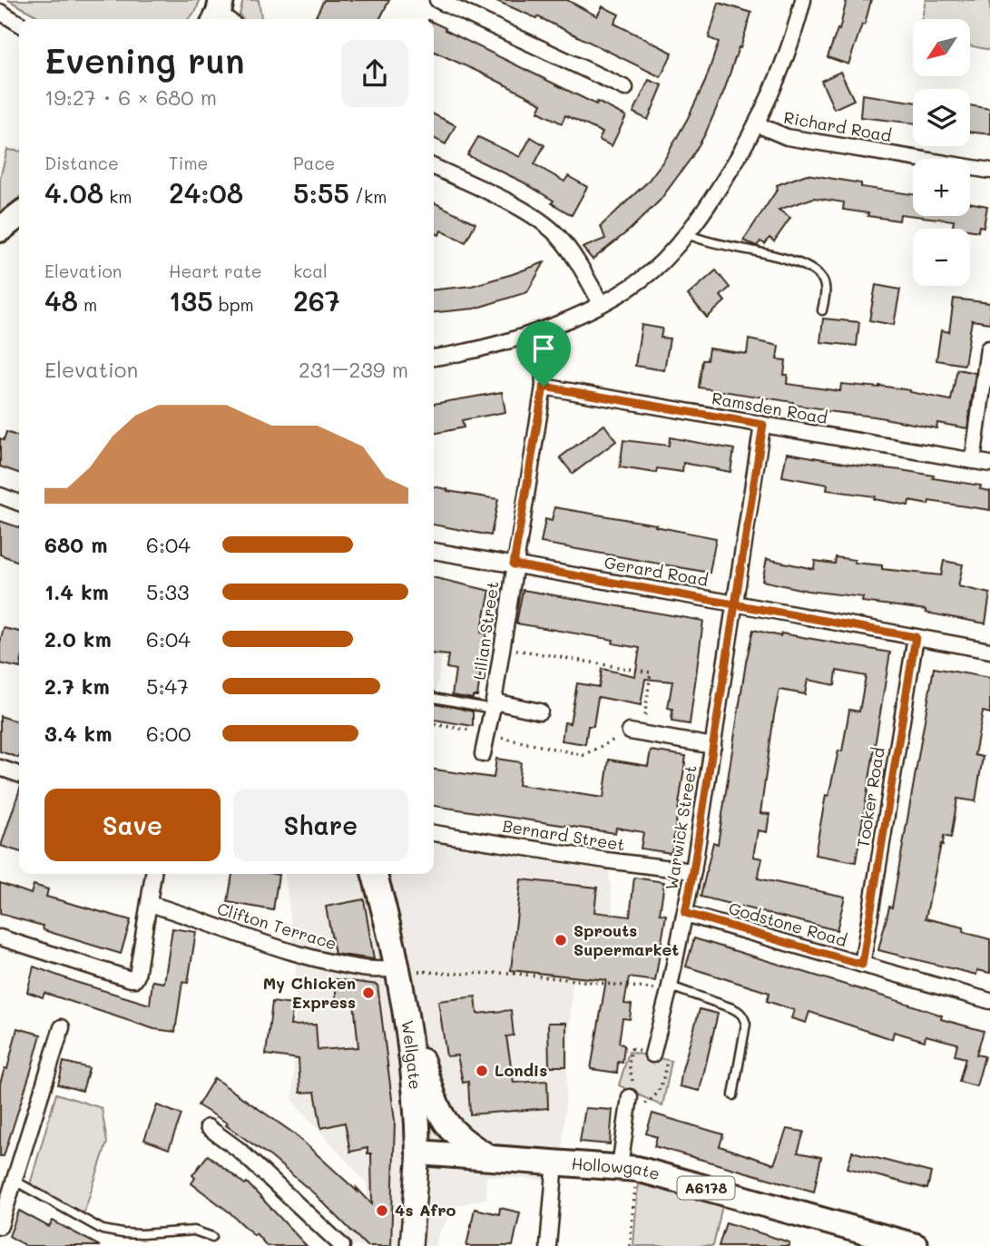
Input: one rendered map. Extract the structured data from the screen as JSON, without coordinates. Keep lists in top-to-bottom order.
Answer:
{
  "streets": {
    "main road": ["Wellgate", "Hollowgate", "A6178"],
    "street": [
      "Richard Road",
      "Ramsden Road",
      "Gerard Road",
      "Lilian Street",
      "Tooker Road",
      "Warwick Street",
      "Bernard Street",
      "Godstone Road",
      "Clifton Terrace"
    ]
  },
  "crossings": [
    ["Ramsden Road", "Lilian Street"],
    ["Ramsden Road", "Warwick Street"],
    ["Gerard Road", "Lilian Street"],
    ["Gerard Road", "Tooker Road"],
    ["Gerard Road", "Warwick Street"],
    ["Tooker Road", "Godstone Road"],
    ["Warwick Street", "Bernard Street"],
    ["Warwick Street", "Godstone Road"],
    ["Clifton Terrace", "Wellgate"],
    ["Wellgate", "Hollowgate"],
    ["Wellgate", "A6178"],
    ["Hollowgate", "A6178"]
  ],
  "places": [
    "Sprouts Supermarket",
    "My Chicken Express",
    "Londis",
    "4s Afro"
  ],
  "north": "bottom left",
  "page": {
    "map_buttons": ["+", "−"],
    "heading": ["Evening run", "19:27 · 6 × 680 m"],
    "stats": [
      ["Distance", "4.08 km"],
      ["Time", "24:08"],
      ["Pace", "5:55 /km"],
      ["Elevation", "48 m"],
      ["Heart rate", "135 bpm"],
      ["kcal", "267"]
    ],
    "chart": ["Elevation", "231–239 m"],
    "list": [
      {
        "name": "680 m",
        "note": "6:04"
      },
      {
        "name": "1.4 km",
        "note": "5:33"
      },
      {
        "name": "2.0 km",
        "note": "6:04"
      },
      {
        "name": "2.7 km",
        "note": "5:47"
      },
      {
        "name": "3.4 km",
        "note": "6:00"
      }
    ],
    "buttons": ["Save", "Share"]
  }
}
